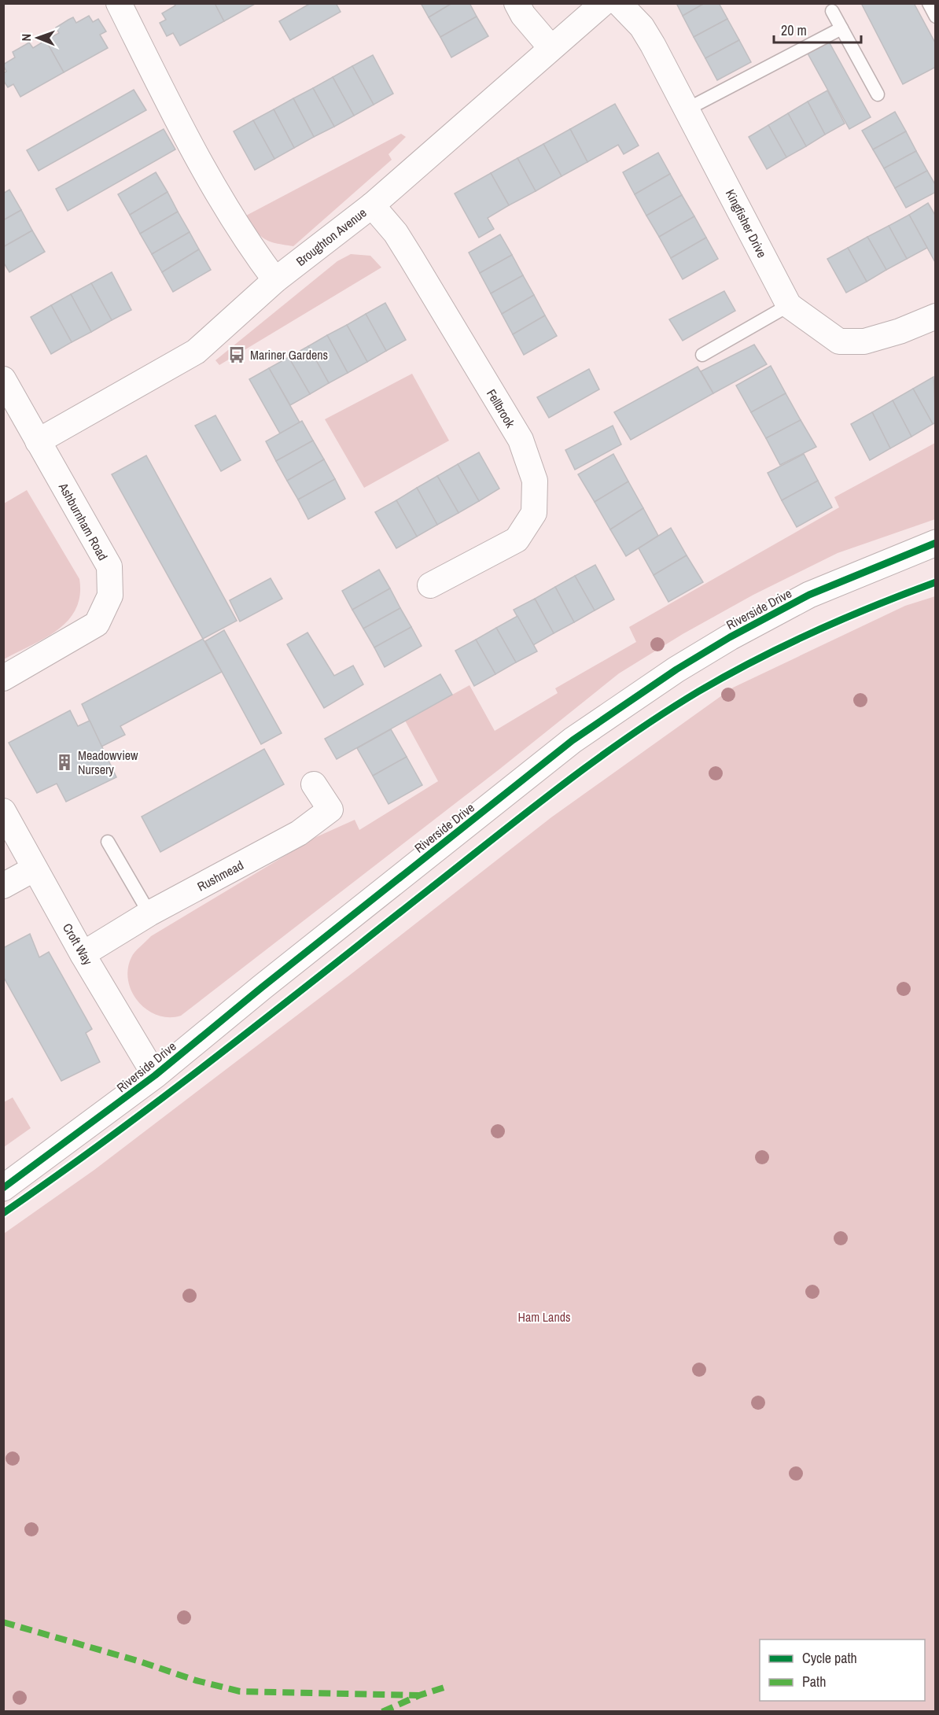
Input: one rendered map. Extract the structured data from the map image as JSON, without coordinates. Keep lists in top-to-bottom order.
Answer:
{
  "streets": {
    "street": [
      "Kingfisher Drive",
      "Broughton Avenue",
      "Fellbrook",
      "Ashburnham Road",
      "Riverside Drive",
      "Rushmead",
      "Croft Way"
    ]
  },
  "crossings": [
    ["Broughton Avenue", "Fellbrook"],
    ["Broughton Avenue", "Ashburnham Road"],
    ["Riverside Drive", "Croft Way"],
    ["Rushmead", "Croft Way"]
  ],
  "parks": ["Ham Lands"],
  "places": {
    "bus stop": ["Mariner Gardens"],
    "building": ["Meadowview Nursery"]
  },
  "legend": ["Cycle path", "Path"],
  "scale_bar": "20 m",
  "north": "left"
}
